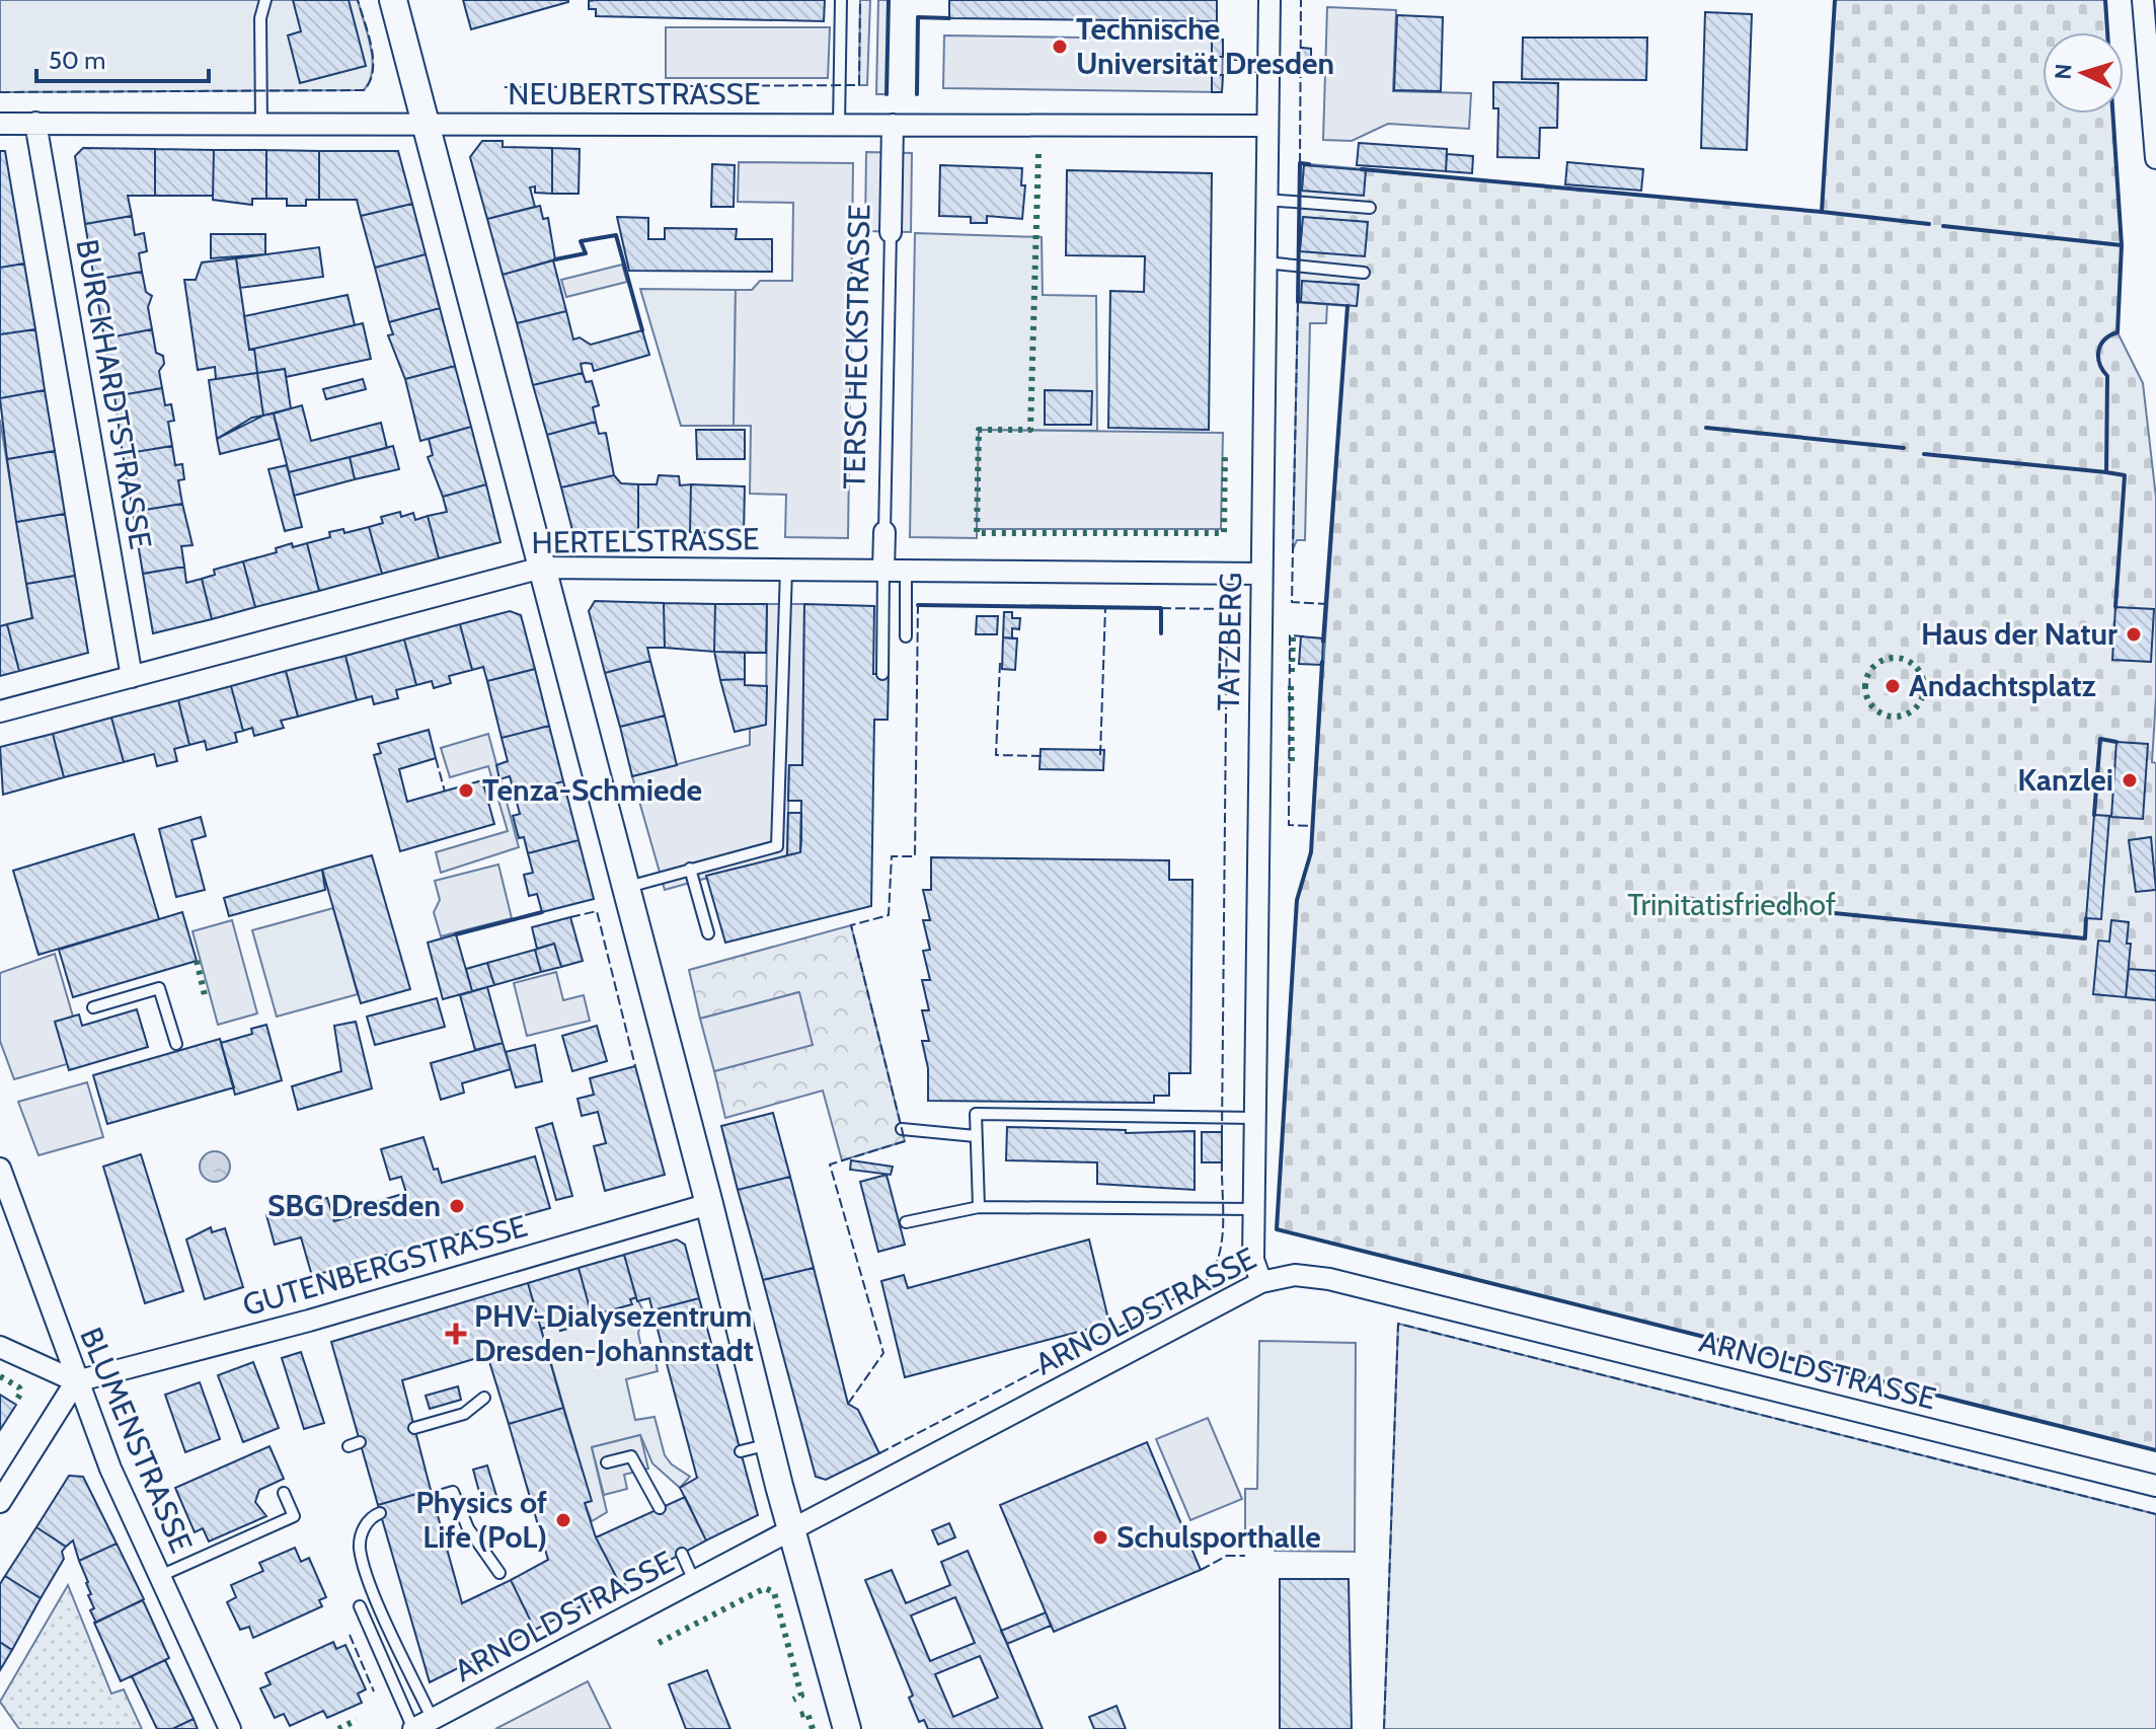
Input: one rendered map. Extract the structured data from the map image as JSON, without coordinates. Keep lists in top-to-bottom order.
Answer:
{
  "streets": {
    "street": [
      "NEUBERTSTRASSE",
      "TERSCHECKSTRASSE",
      "BURCKHARDTSTRASSE",
      "HERTELSTRASSE",
      "TATZBERG",
      "GUTENBERGSTRASSE",
      "ARNOLDSTRASSE",
      "BLUMENSTRASSE"
    ]
  },
  "crossings": [
    ["NEUBERTSTRASSE", "TERSCHECKSTRASSE"],
    ["NEUBERTSTRASSE", "BURCKHARDTSTRASSE"],
    ["NEUBERTSTRASSE", "TATZBERG"],
    ["TERSCHECKSTRASSE", "HERTELSTRASSE"],
    ["BURCKHARDTSTRASSE", "HERTELSTRASSE"],
    ["HERTELSTRASSE", "TATZBERG"],
    ["TATZBERG", "ARNOLDSTRASSE"],
    ["GUTENBERGSTRASSE", "BLUMENSTRASSE"]
  ],
  "parks": ["Trinitatisfriedhof"],
  "places": {
    "other": [
      "Technische Universität Dresden",
      "Haus der Natur",
      "Andachtsplatz",
      "Kanzlei",
      "Tenza-Schmiede",
      "SBG Dresden",
      "Physics of Life (PoL)",
      "Schulsporthalle"
    ],
    "health": ["PHV-Dialysezentrum Dresden-Johannstadt"]
  },
  "scale_bar": "50 m",
  "north": "left"
}
